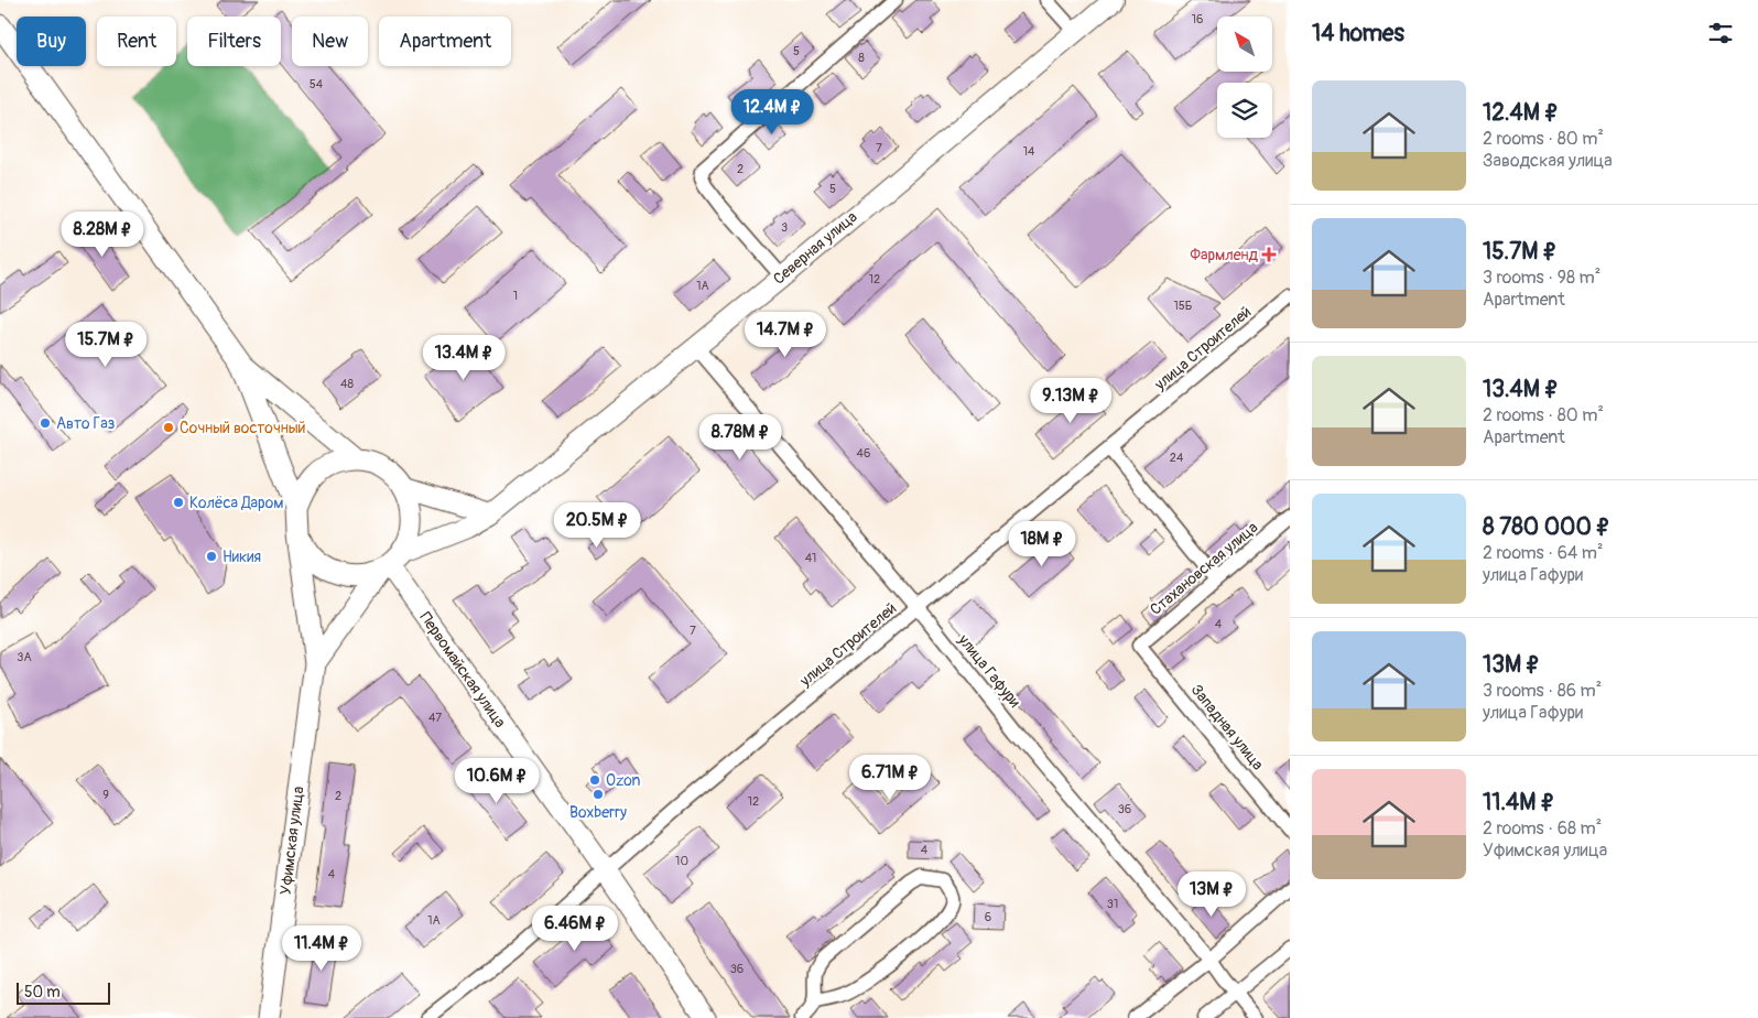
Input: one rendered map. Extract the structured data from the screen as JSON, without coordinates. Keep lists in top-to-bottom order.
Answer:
{
  "streets": {
    "main road": ["Уфимская улица"],
    "street": [
      "Северная улица",
      "улица Строителей",
      "Стахановская улица",
      "Первомайская улица",
      "улица Гафури",
      "Западная улица"
    ]
  },
  "crossings": [
    ["Северная улица", "Первомайская улица"],
    ["Северная улица", "улица Гафури"],
    ["улица Строителей", "Первомайская улица"],
    ["улица Строителей", "улица Гафури"],
    ["Стахановская улица", "Западная улица"]
  ],
  "places": {
    "health": ["Фармленд"],
    "other": [
      "Авто Газ",
      "Сочный восточный",
      "Колёса Даром",
      "Никия",
      "Ozon",
      "Boxberry"
    ]
  },
  "house_numbers": [
    "16",
    "5",
    "8",
    "54",
    "7",
    "14",
    "2",
    "5",
    "3",
    "12",
    "1А",
    "1",
    "15Б",
    "48",
    "46",
    "24",
    "41",
    "4",
    "7",
    "3А",
    "47",
    "9",
    "2",
    "12",
    "36",
    "4",
    "10",
    "4",
    "31",
    "6",
    "1А",
    "36"
  ],
  "scale_bar": "50 m",
  "north": "top left",
  "page": {
    "heading": "14 homes",
    "chip": [
      "Buy",
      "Rent",
      "Filters",
      "New",
      "Apartment"
    ],
    "list": [
      {
        "name": "12.4M ₽",
        "note": "2 rooms · 80 m² · Заводская улица"
      },
      {
        "name": "15.7M ₽",
        "note": "3 rooms · 98 m² · Apartment"
      },
      {
        "name": "13.4M ₽",
        "note": "2 rooms · 80 m² · Apartment"
      },
      {
        "name": "8 780 000 ₽",
        "note": "2 rooms · 64 m² · улица Гафури"
      },
      {
        "name": "13M ₽",
        "note": "3 rooms · 86 m² · улица Гафури"
      },
      {
        "name": "11.4M ₽",
        "note": "2 rooms · 68 m² · Уфимская улица"
      }
    ],
    "price": [
      "12.4M ₽",
      "8.28M ₽",
      "14.7M ₽",
      "15.7M ₽",
      "13.4M ₽",
      "9.13M ₽",
      "8.78M ₽",
      "20.5M ₽",
      "18M ₽",
      "6.71M ₽",
      "10.6M ₽",
      "13M ₽",
      "6.46M ₽",
      "11.4M ₽"
    ],
    "scale": "50 m"
  }
}
